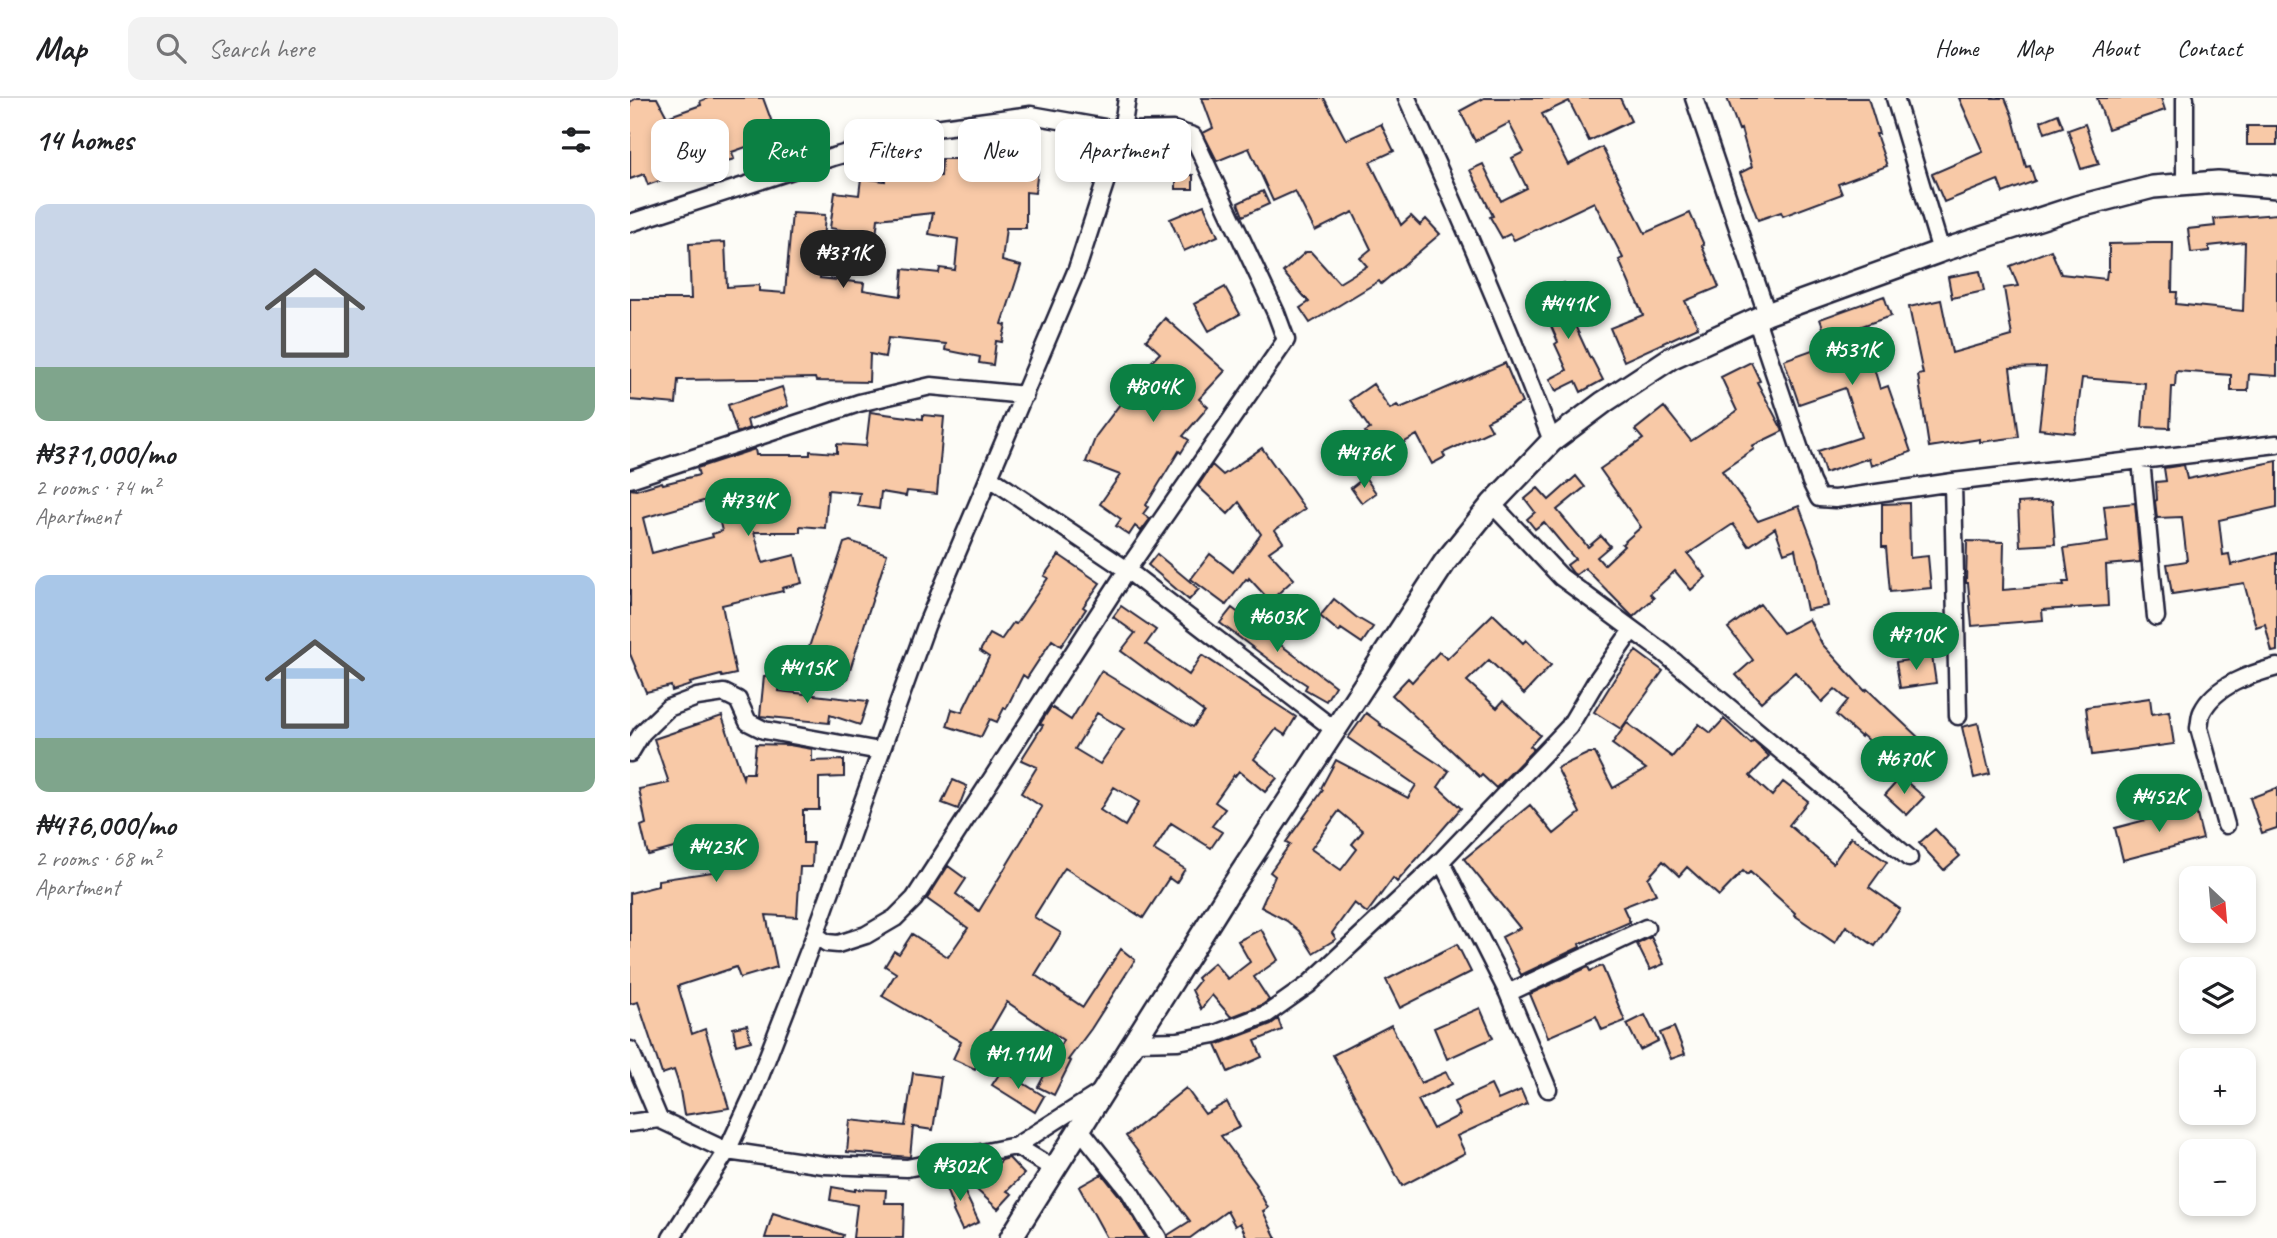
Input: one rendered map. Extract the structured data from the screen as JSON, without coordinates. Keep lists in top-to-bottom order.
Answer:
{
  "north": "bottom right",
  "page": {
    "header": "Map",
    "search": "Search here",
    "nav": [
      "Home",
      "Map",
      "About",
      "Contact"
    ],
    "heading": "14 homes",
    "chip": [
      "Buy",
      "Rent",
      "Filters",
      "New",
      "Apartment"
    ],
    "list": [
      {
        "name": "₦371,000/mo",
        "note": "2 rooms · 74 m² · Apartment"
      },
      {
        "name": "₦476,000/mo",
        "note": "2 rooms · 68 m² · Apartment"
      }
    ],
    "price": [
      "₦371K",
      "₦441K",
      "₦531K",
      "₦804K",
      "₦476K",
      "₦734K",
      "₦603K",
      "₦710K",
      "₦415K",
      "₦670K",
      "₦452K",
      "₦423K",
      "₦1.11M",
      "₦302K"
    ],
    "map_buttons": ["+", "−"]
  }
}
